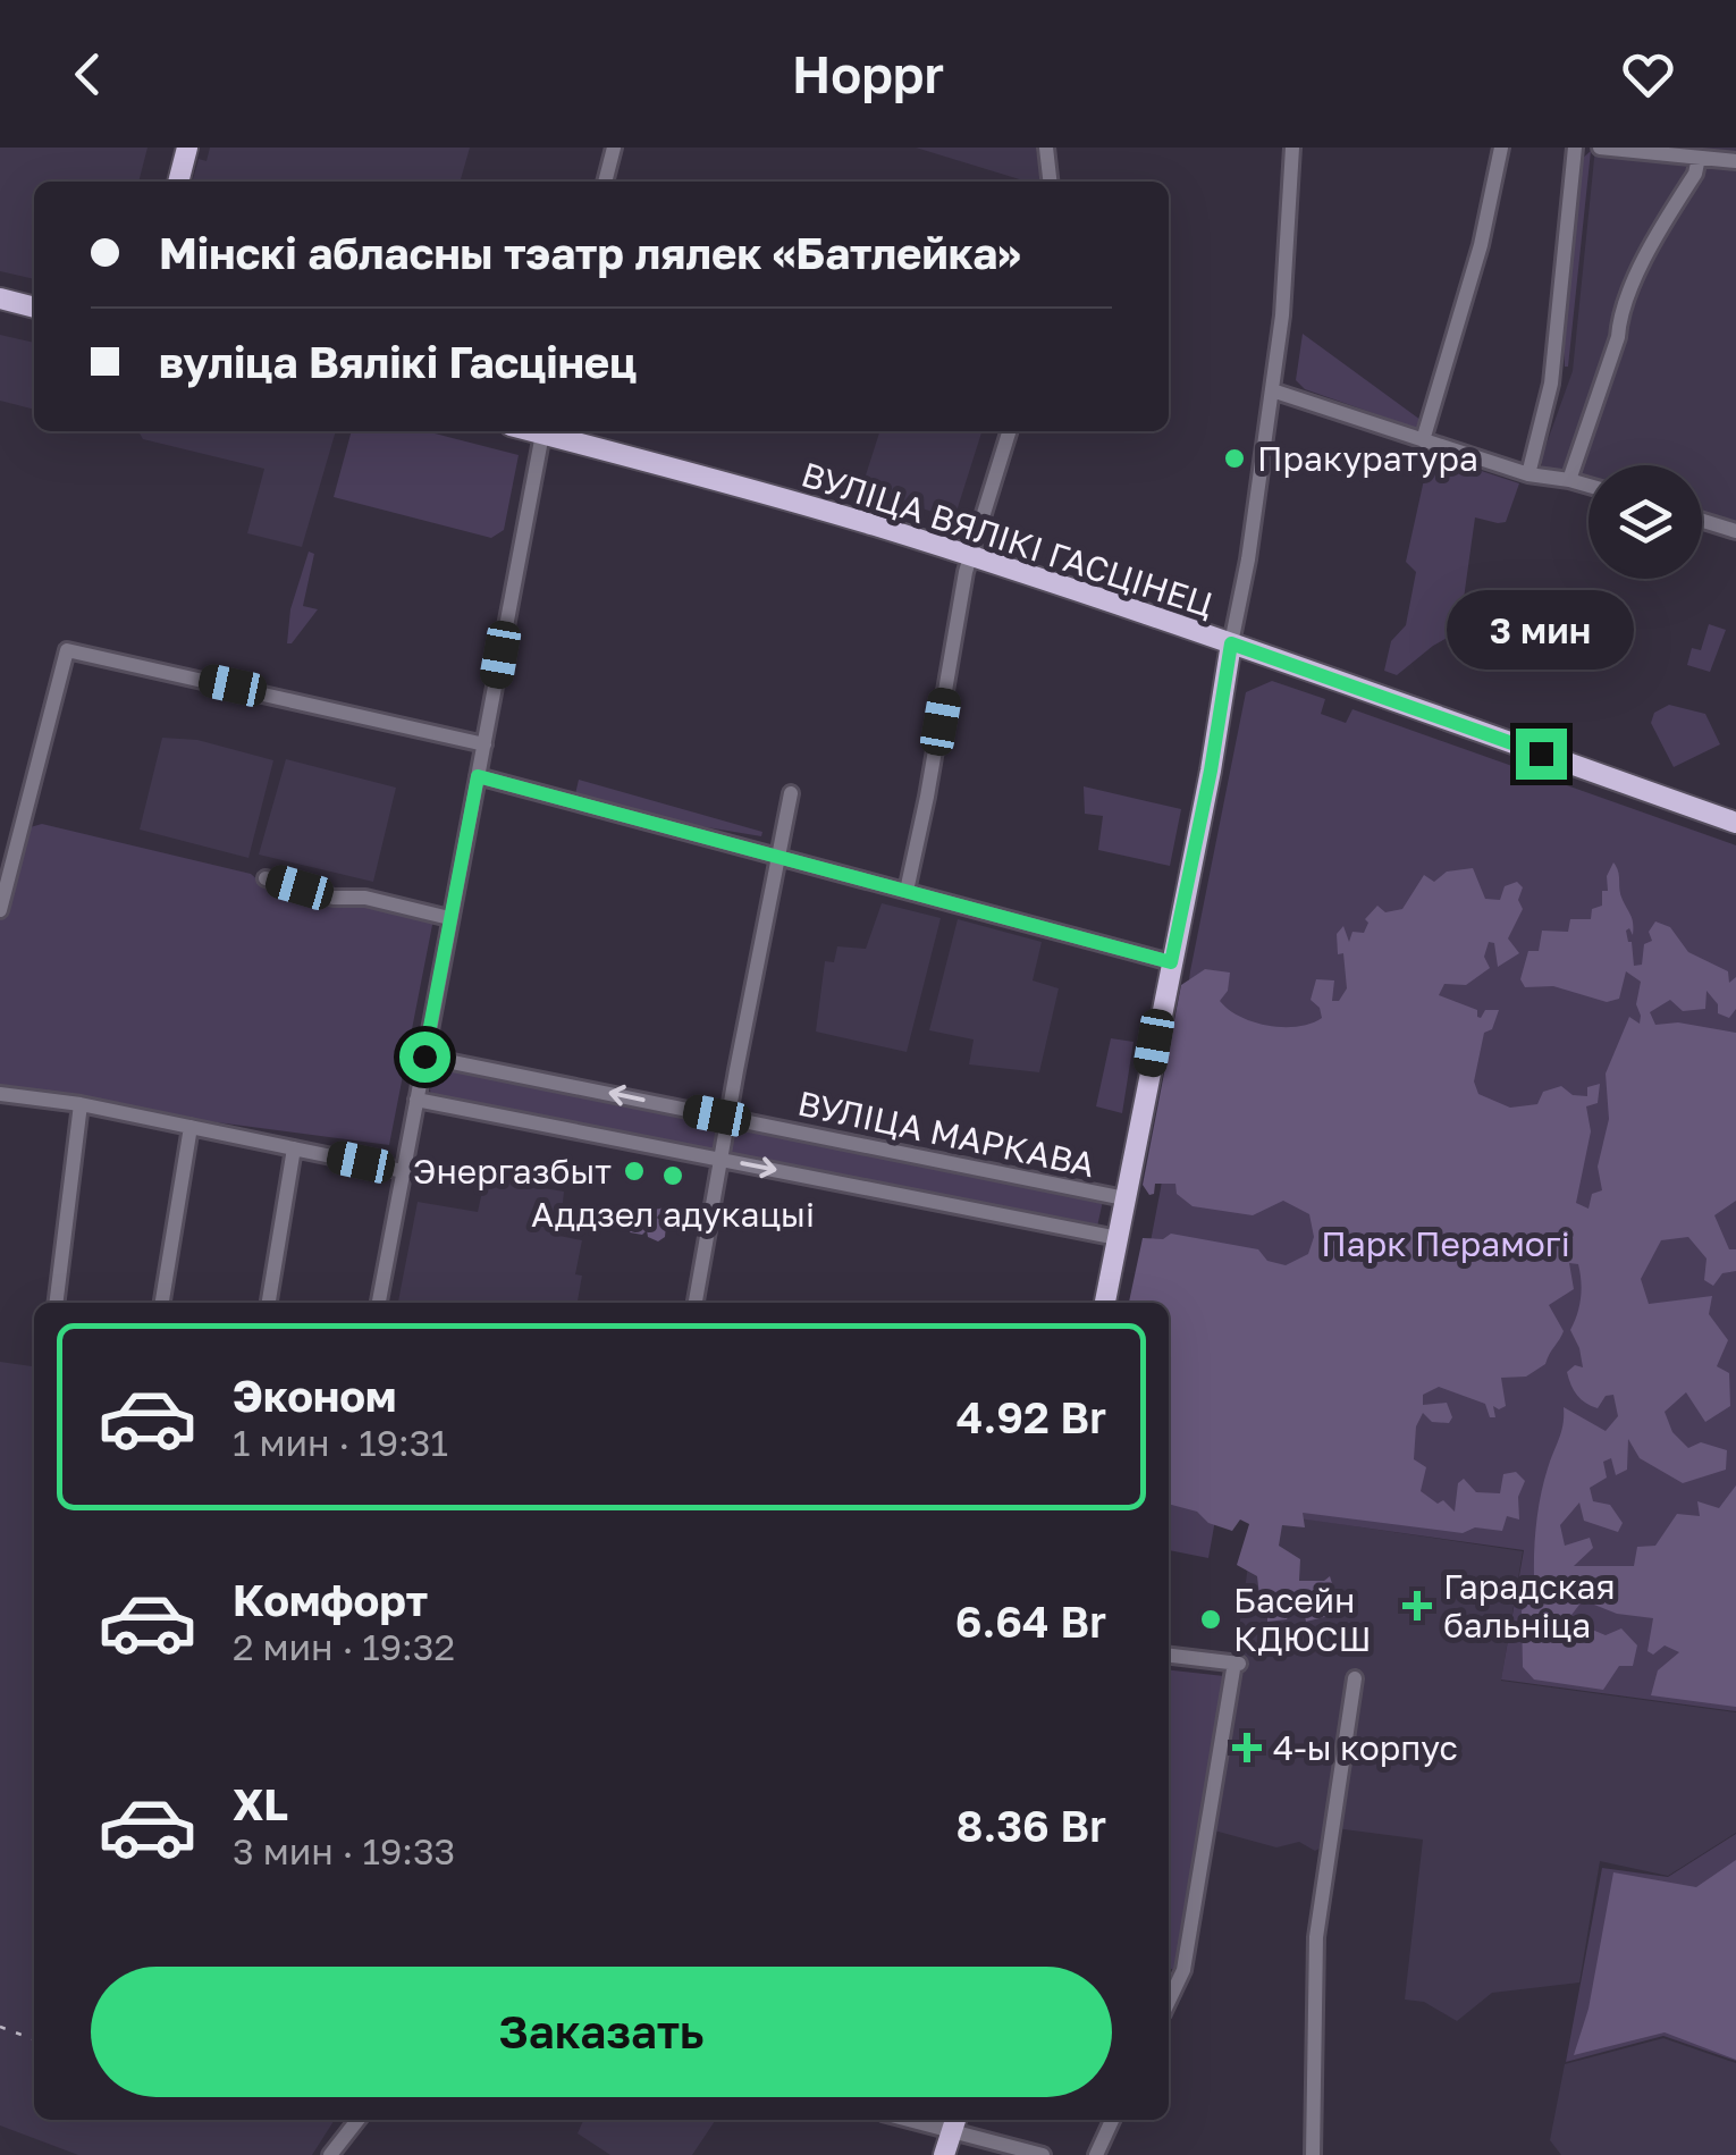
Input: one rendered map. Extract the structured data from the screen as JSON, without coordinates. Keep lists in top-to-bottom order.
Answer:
{
  "streets": {
    "main road": ["ВУЛІЦА ВЯЛІКІ ГАСЦІНЕЦ"],
    "street": ["ВУЛІЦА МАРКАВА"]
  },
  "parks": ["Парк Перамогі"],
  "places": {
    "other": [
      "Пракуратура",
      "Энергазбыт",
      "Аддзел адукацыі",
      "Басейн КДЮСШ"
    ],
    "health": ["Гарадская бальніца", "4-ы корпус"]
  },
  "page": {
    "header": "Hoppr",
    "banner": ["Мінскі абласны тэатр лялек «Батлейка»", "вуліца Вялікі Гасцінец"],
    "bubble": "3 мин",
    "list": [
      {
        "name": "Эконом",
        "note": "1 мин · 19:31",
        "value": "4.92 Br"
      },
      {
        "name": "Комфорт",
        "note": "2 мин · 19:32",
        "value": "6.64 Br"
      },
      {
        "name": "XL",
        "note": "3 мин · 19:33",
        "value": "8.36 Br"
      }
    ],
    "buttons": "Заказать"
  }
}
